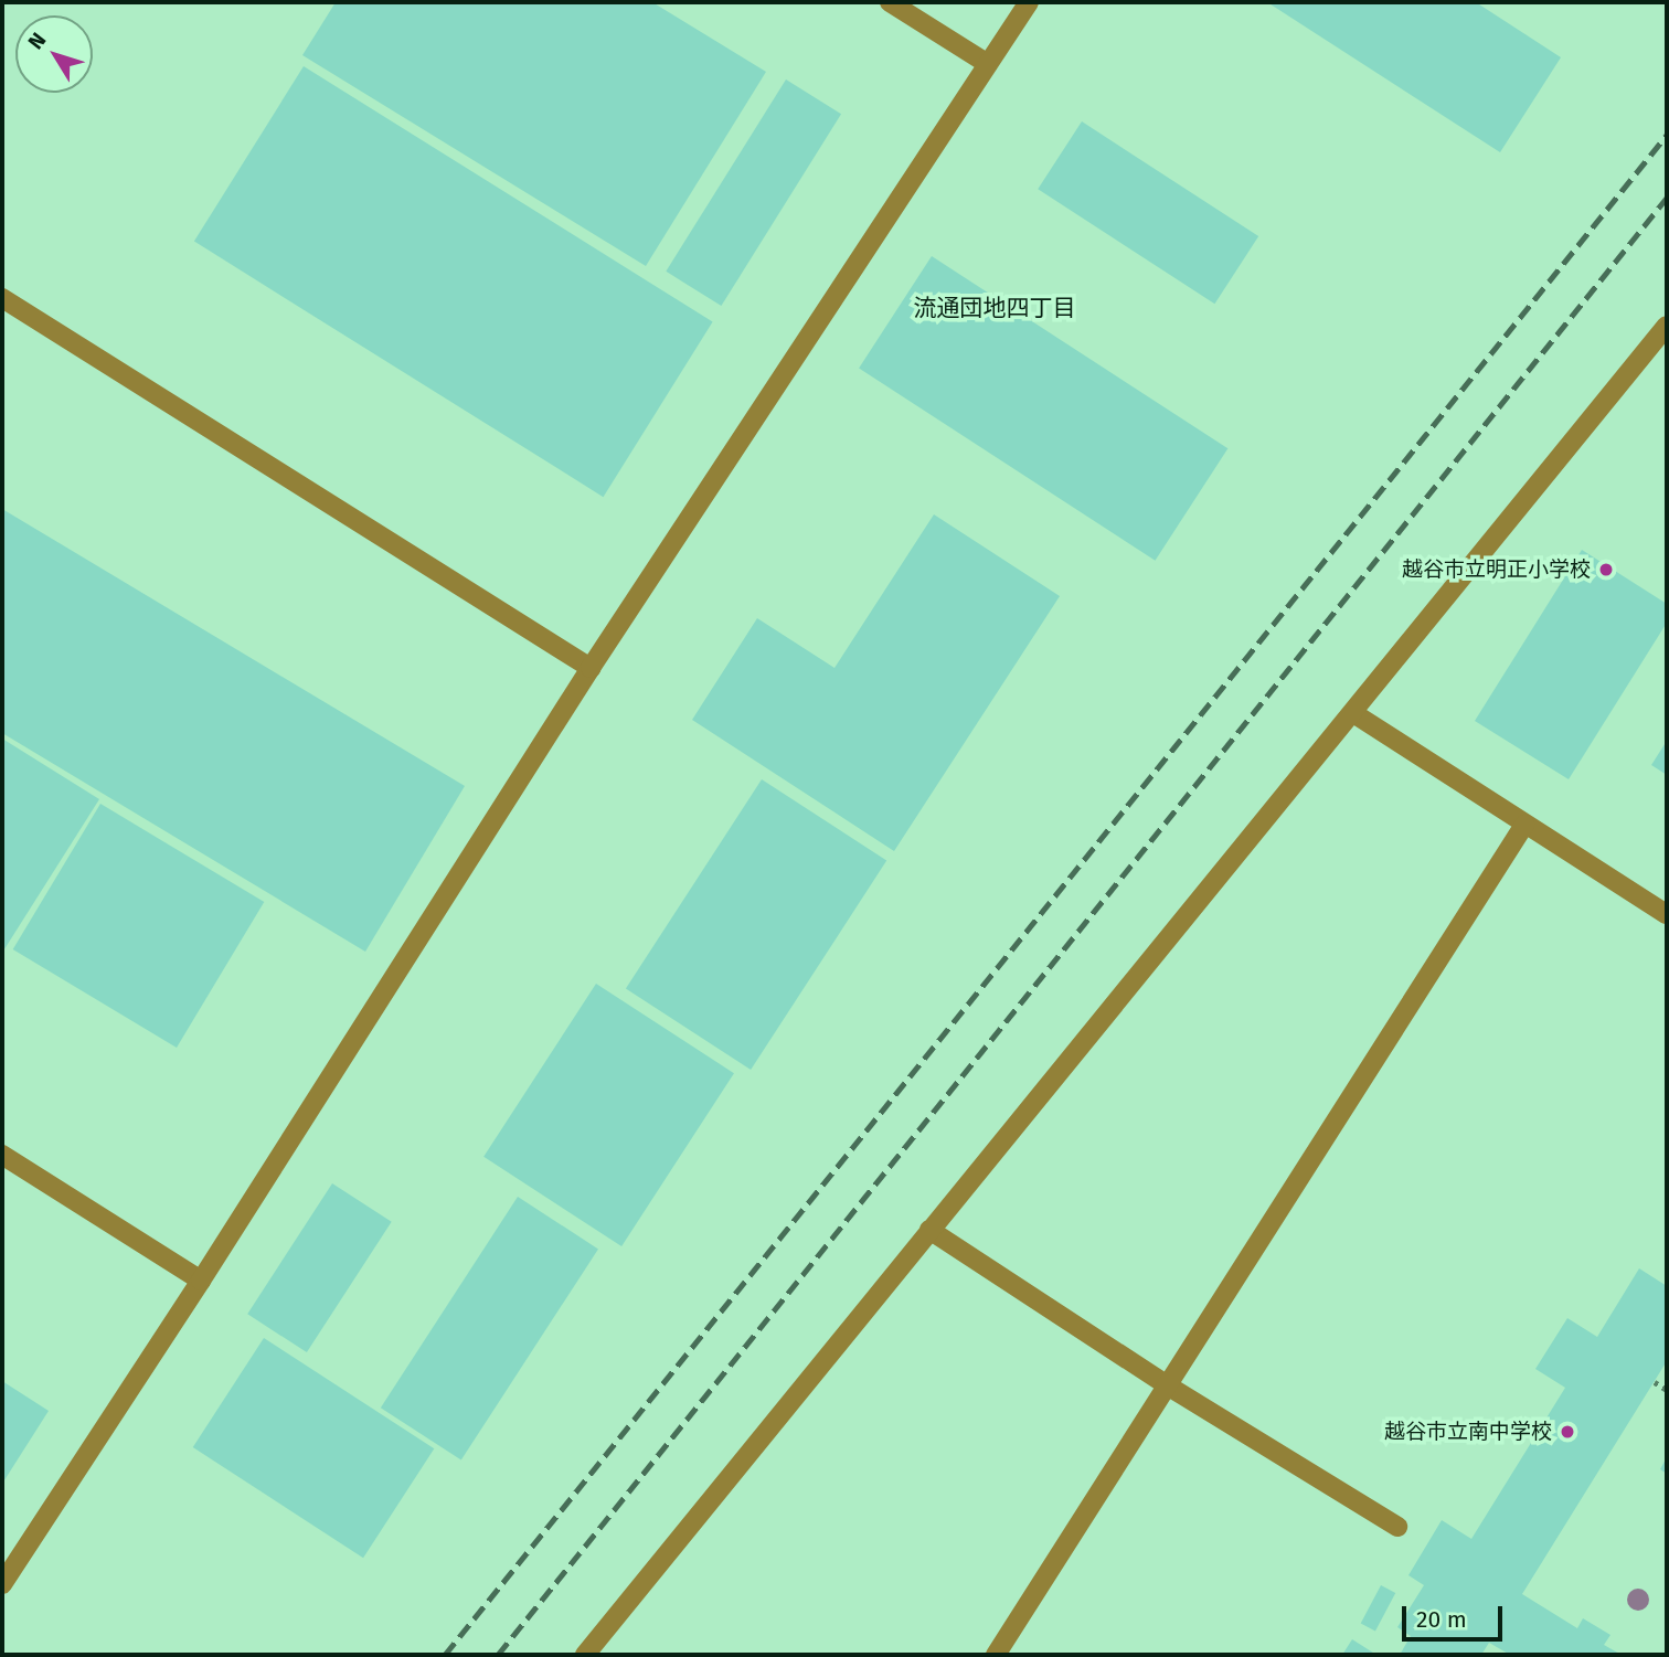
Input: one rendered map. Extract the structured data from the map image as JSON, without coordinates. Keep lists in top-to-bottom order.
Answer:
{
  "districts": ["流通団地四丁目"],
  "places": ["越谷市立明正小学校", "越谷市立南中学校"],
  "scale_bar": "20 m",
  "north": "top left"
}
